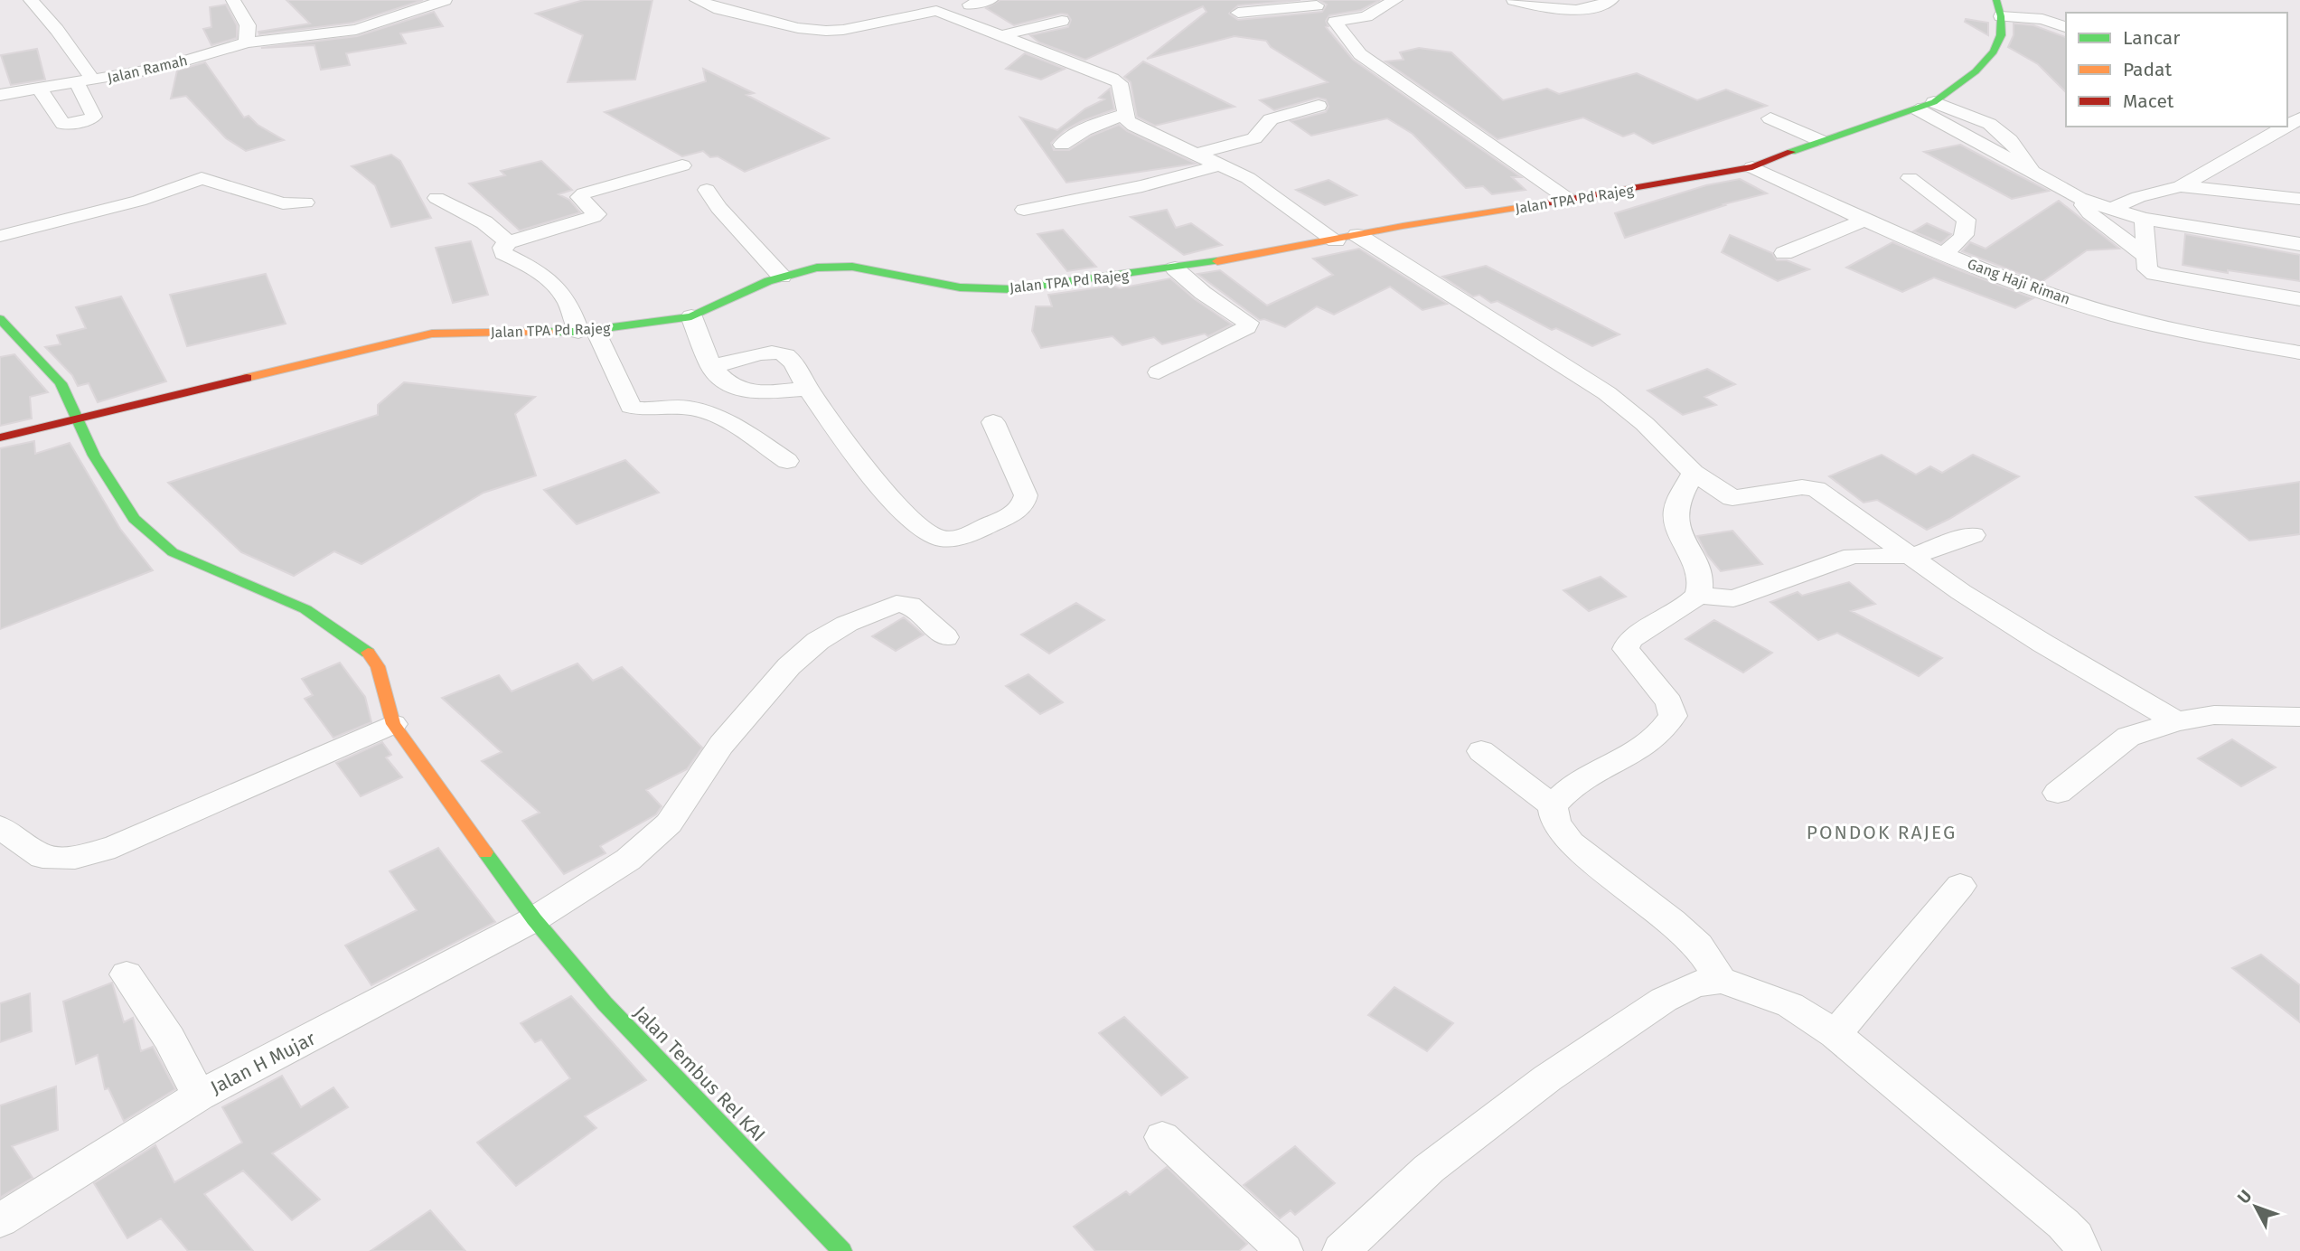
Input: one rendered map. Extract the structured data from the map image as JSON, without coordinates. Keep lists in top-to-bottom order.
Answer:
{
  "streets": {
    "street": [
      "Jalan Ramah",
      "Jalan TPA Pd Rajeg",
      "Gang Haji Riman",
      "Jalan H Mujar",
      "Jalan Tembus Rel KAI"
    ]
  },
  "crossings": [
    ["Jalan TPA Pd Rajeg", "Gang Haji Riman"],
    ["Jalan H Mujar", "Jalan Tembus Rel KAI"]
  ],
  "districts": ["PONDOK RAJEG"],
  "legend": ["Lancar", "Padat", "Macet"],
  "north": "top left"
}
